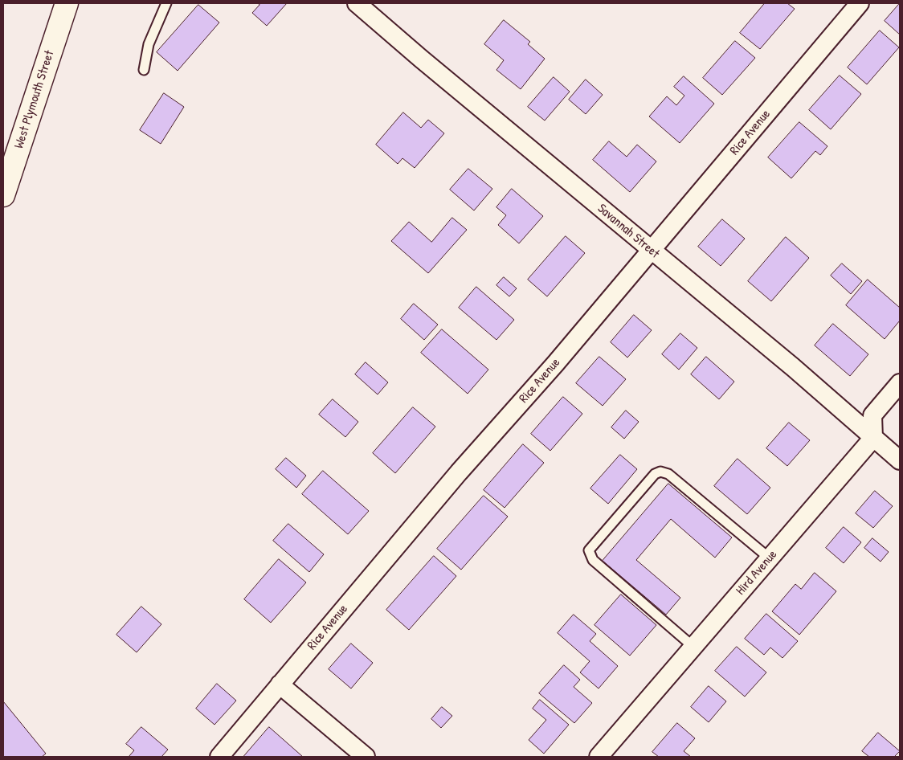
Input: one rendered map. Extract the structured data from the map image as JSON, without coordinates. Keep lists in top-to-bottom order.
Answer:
{
  "streets": {
    "street": [
      "West Plymouth Street",
      "Rice Avenue",
      "Savannah Street",
      "Hird Avenue"
    ]
  },
  "crossings": [
    ["Rice Avenue", "Savannah Street"],
    ["Savannah Street", "Hird Avenue"]
  ]
}
